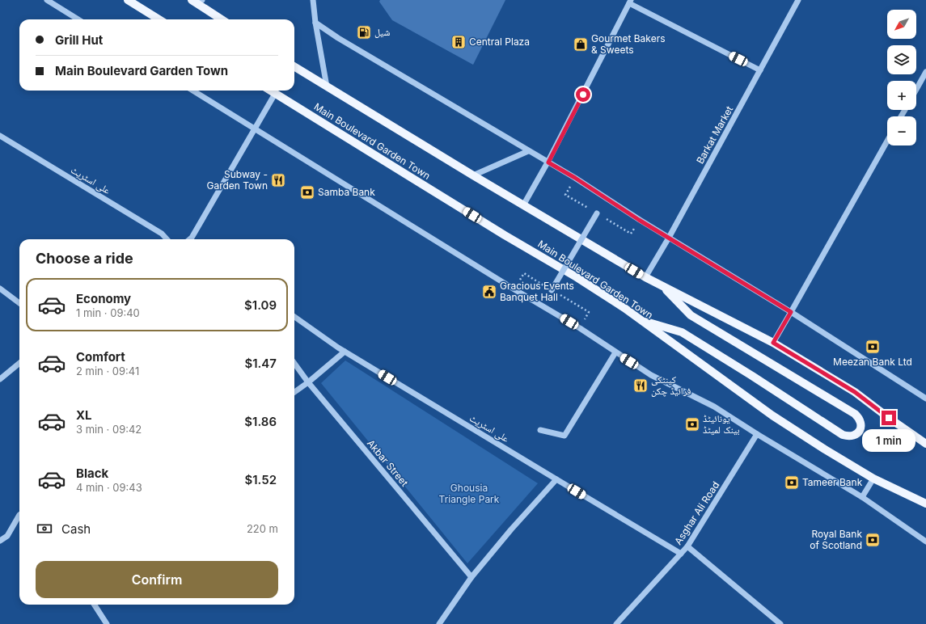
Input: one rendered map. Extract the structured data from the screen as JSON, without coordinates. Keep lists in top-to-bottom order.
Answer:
{
  "streets": {
    "main road": ["Main Boulevard Garden Town"],
    "street": [
      "Barkat Market",
      "علی اسٹریٹ",
      "Akbar Street",
      "Asghar Ali Road"
    ]
  },
  "crossings": [
    ["علی اسٹریٹ", "Asghar Ali Road"]
  ],
  "parks": ["Ghousia Triangle Park"],
  "places": {
    "fuel station": ["شیل"],
    "building": ["Central Plaza"],
    "shop": ["Gourmet Bakers & Sweets"],
    "restaurant": ["Subway - Garden Town", "کینٹکی فرائیڈ چکن"],
    "bank": [
      "Samba Bank",
      "Meezan Bank Ltd",
      "یونائیٹڈ بینک لمیٹڈ",
      "Tameer Bank",
      "Royal Bank of Scotland"
    ],
    "public building": ["Gracious Events Banquet Hall"]
  },
  "north": "bottom left",
  "page": {
    "map_buttons": ["+", "−"],
    "banner": ["Grill Hut", "Main Boulevard Garden Town"],
    "heading": "Choose a ride",
    "list": [
      {
        "name": "Economy",
        "note": "1 min · 09:40",
        "value": "$1.09"
      },
      {
        "name": "Comfort",
        "note": "2 min · 09:41",
        "value": "$1.47"
      },
      {
        "name": "XL",
        "note": "3 min · 09:42",
        "value": "$1.86"
      },
      {
        "name": "Black",
        "note": "4 min · 09:43",
        "value": "$1.52"
      }
    ],
    "bubble": "1 min",
    "pay": ["Cash", "220 m"],
    "buttons": "Confirm"
  }
}
